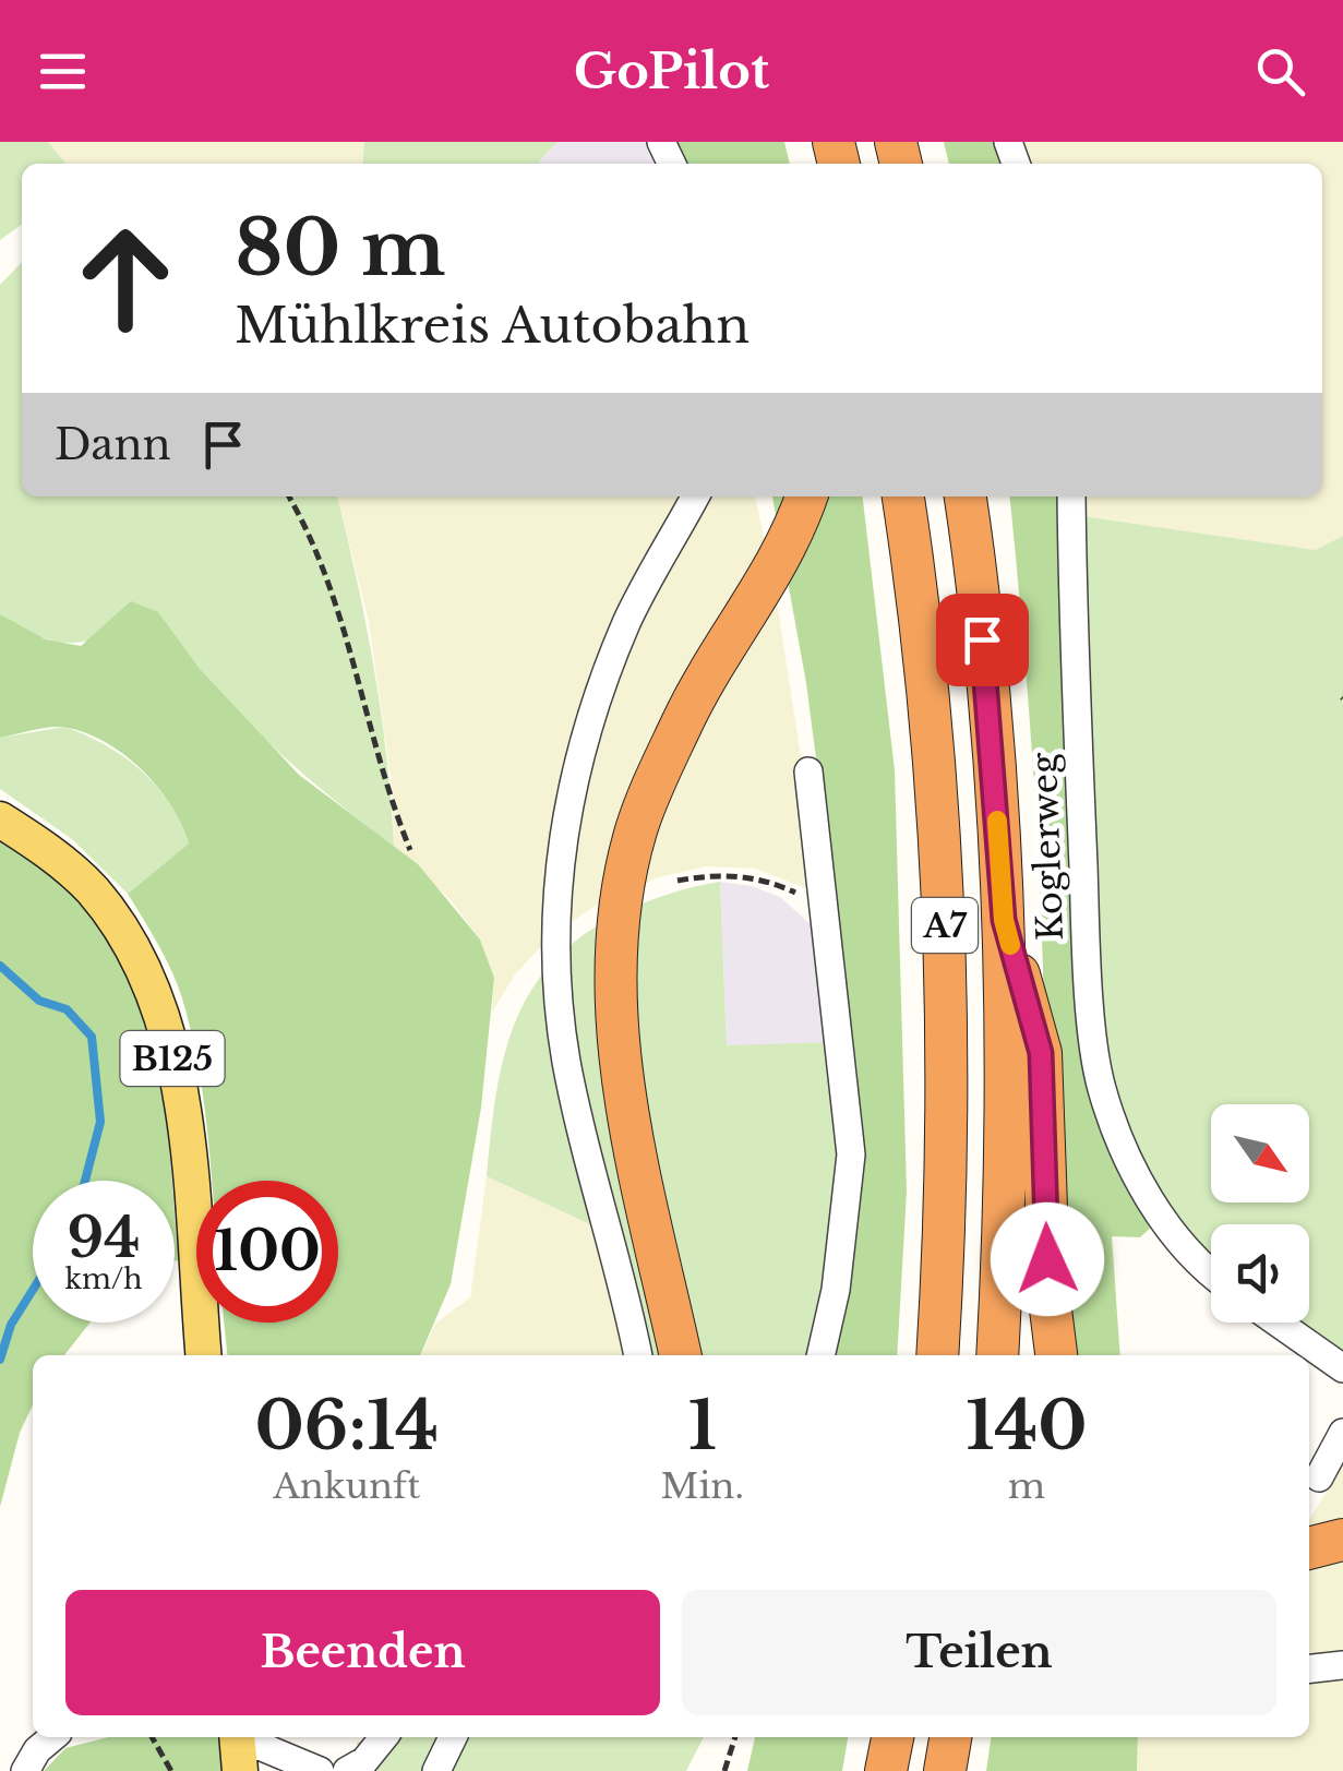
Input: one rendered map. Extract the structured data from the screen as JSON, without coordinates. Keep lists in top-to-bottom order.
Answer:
{
  "streets": {
    "highway": ["A7"],
    "main road": ["B125"],
    "street": ["Koglerweg"]
  },
  "north": "bottom right",
  "page": {
    "header": "GoPilot",
    "turn": ["80 m", "Mühlkreis Autobahn"],
    "then": "Dann",
    "speed": "94 km/h",
    "limit": "100",
    "eta": [
      "06:14",
      "Ankunft",
      "1",
      "Min.",
      "140",
      "m"
    ],
    "buttons": ["Beenden", "Teilen"]
  }
}
